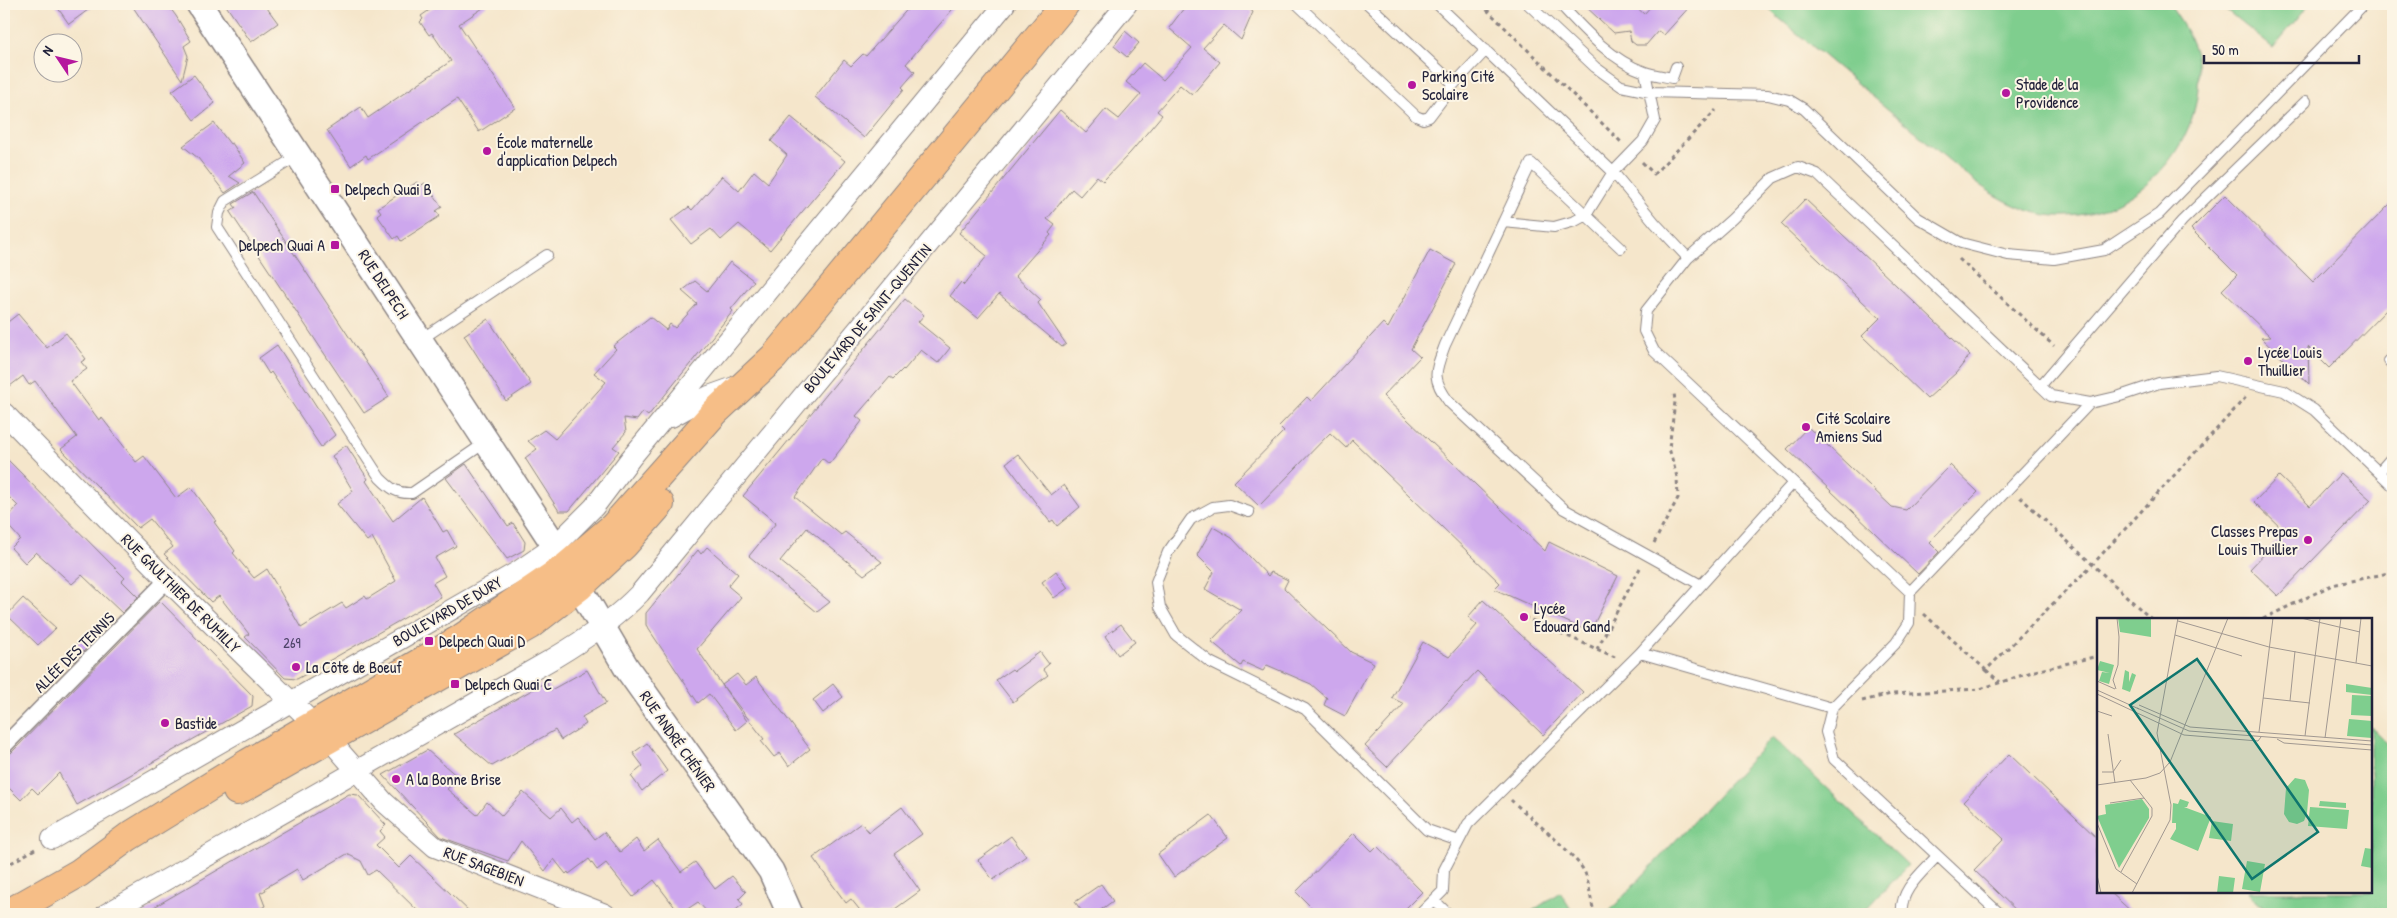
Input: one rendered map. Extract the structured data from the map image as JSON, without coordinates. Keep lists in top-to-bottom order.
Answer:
{
  "streets": {
    "main road": ["BOULEVARD DE DURY"],
    "street": [
      "RUE DELPECH",
      "BOULEVARD DE SAINT-QUENTIN",
      "RUE GAULTHIER DE RUMILLY",
      "ALLÉE DES TENNIS",
      "RUE ANDRÉ CHÉNIER",
      "RUE SAGEBIEN"
    ]
  },
  "crossings": [
    ["RUE DELPECH", "BOULEVARD DE DURY"],
    ["RUE DELPECH", "RUE ANDRÉ CHÉNIER"],
    ["BOULEVARD DE SAINT-QUENTIN", "RUE ANDRÉ CHÉNIER"],
    ["RUE GAULTHIER DE RUMILLY", "BOULEVARD DE DURY"],
    ["RUE GAULTHIER DE RUMILLY", "ALLÉE DES TENNIS"],
    ["RUE GAULTHIER DE RUMILLY", "RUE SAGEBIEN"],
    ["BOULEVARD DE DURY", "RUE ANDRÉ CHÉNIER"]
  ],
  "places": {
    "other": [
      "Parking Cité Scolaire",
      "Stade de la Providence",
      "École maternelle d'application Delpech",
      "Lycée Louis Thuillier",
      "Cité Scolaire Amiens Sud",
      "Classes Prepas Louis Thuillier",
      "Lycée Edouard Gand",
      "La Côte de Boeuf",
      "Bastide",
      "A la Bonne Brise"
    ],
    "transit": [
      "Delpech Quai B",
      "Delpech Quai A",
      "Delpech Quai D",
      "Delpech Quai C"
    ]
  },
  "house_numbers": ["269"],
  "scale_bar": "50 m",
  "north": "top left"
}
